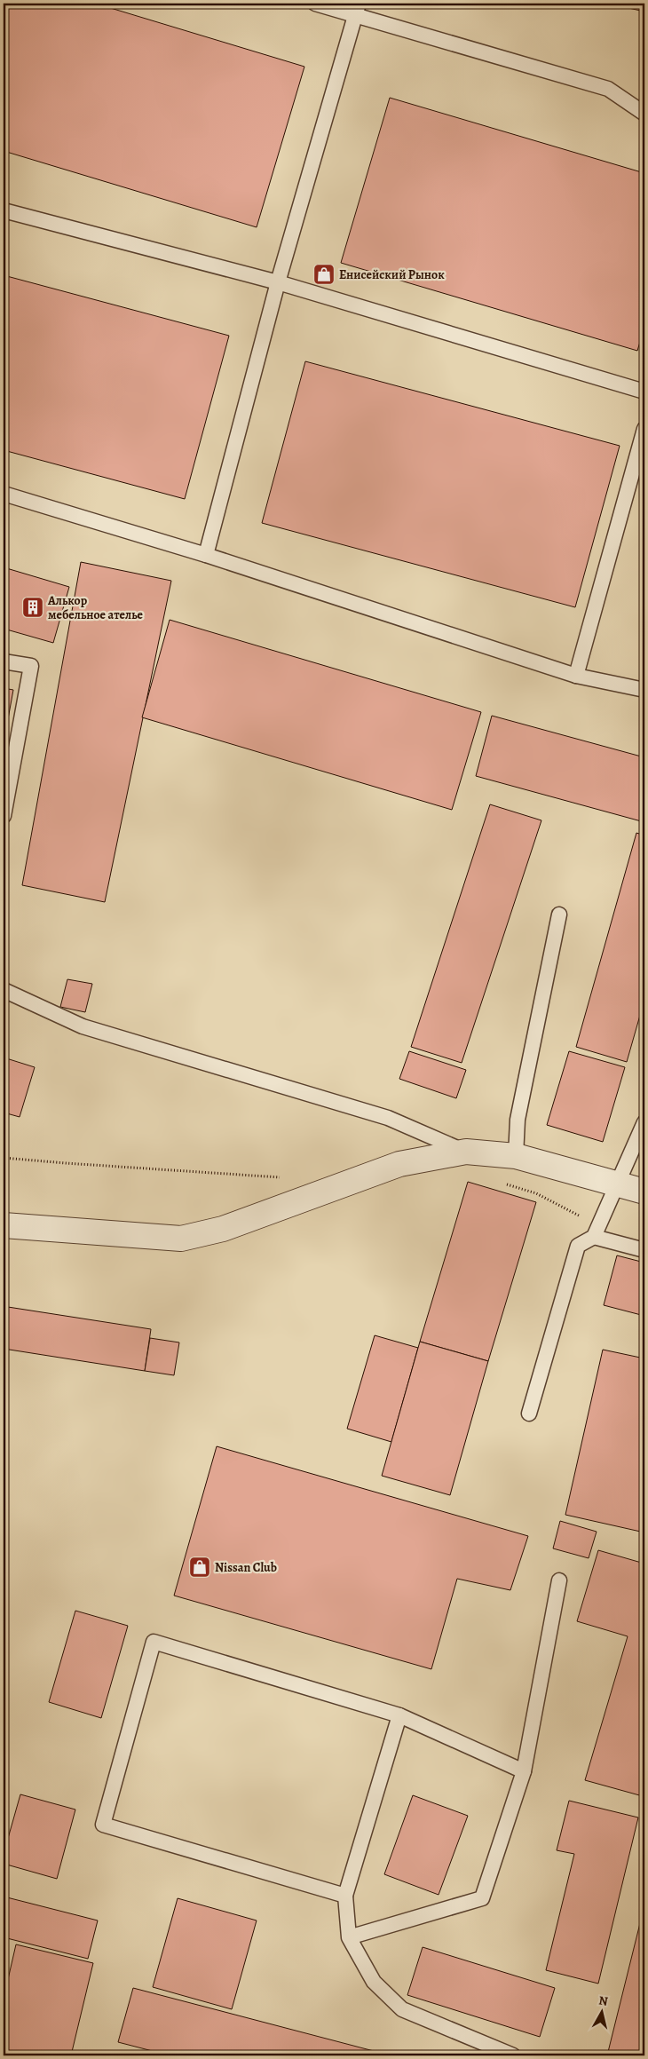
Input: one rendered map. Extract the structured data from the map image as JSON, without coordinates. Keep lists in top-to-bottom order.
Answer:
{
  "places": {
    "shop": ["Енисейский Рынок", "Nissan Club"],
    "building": ["Алькор мебельное ателье"]
  },
  "north": "top"
}
